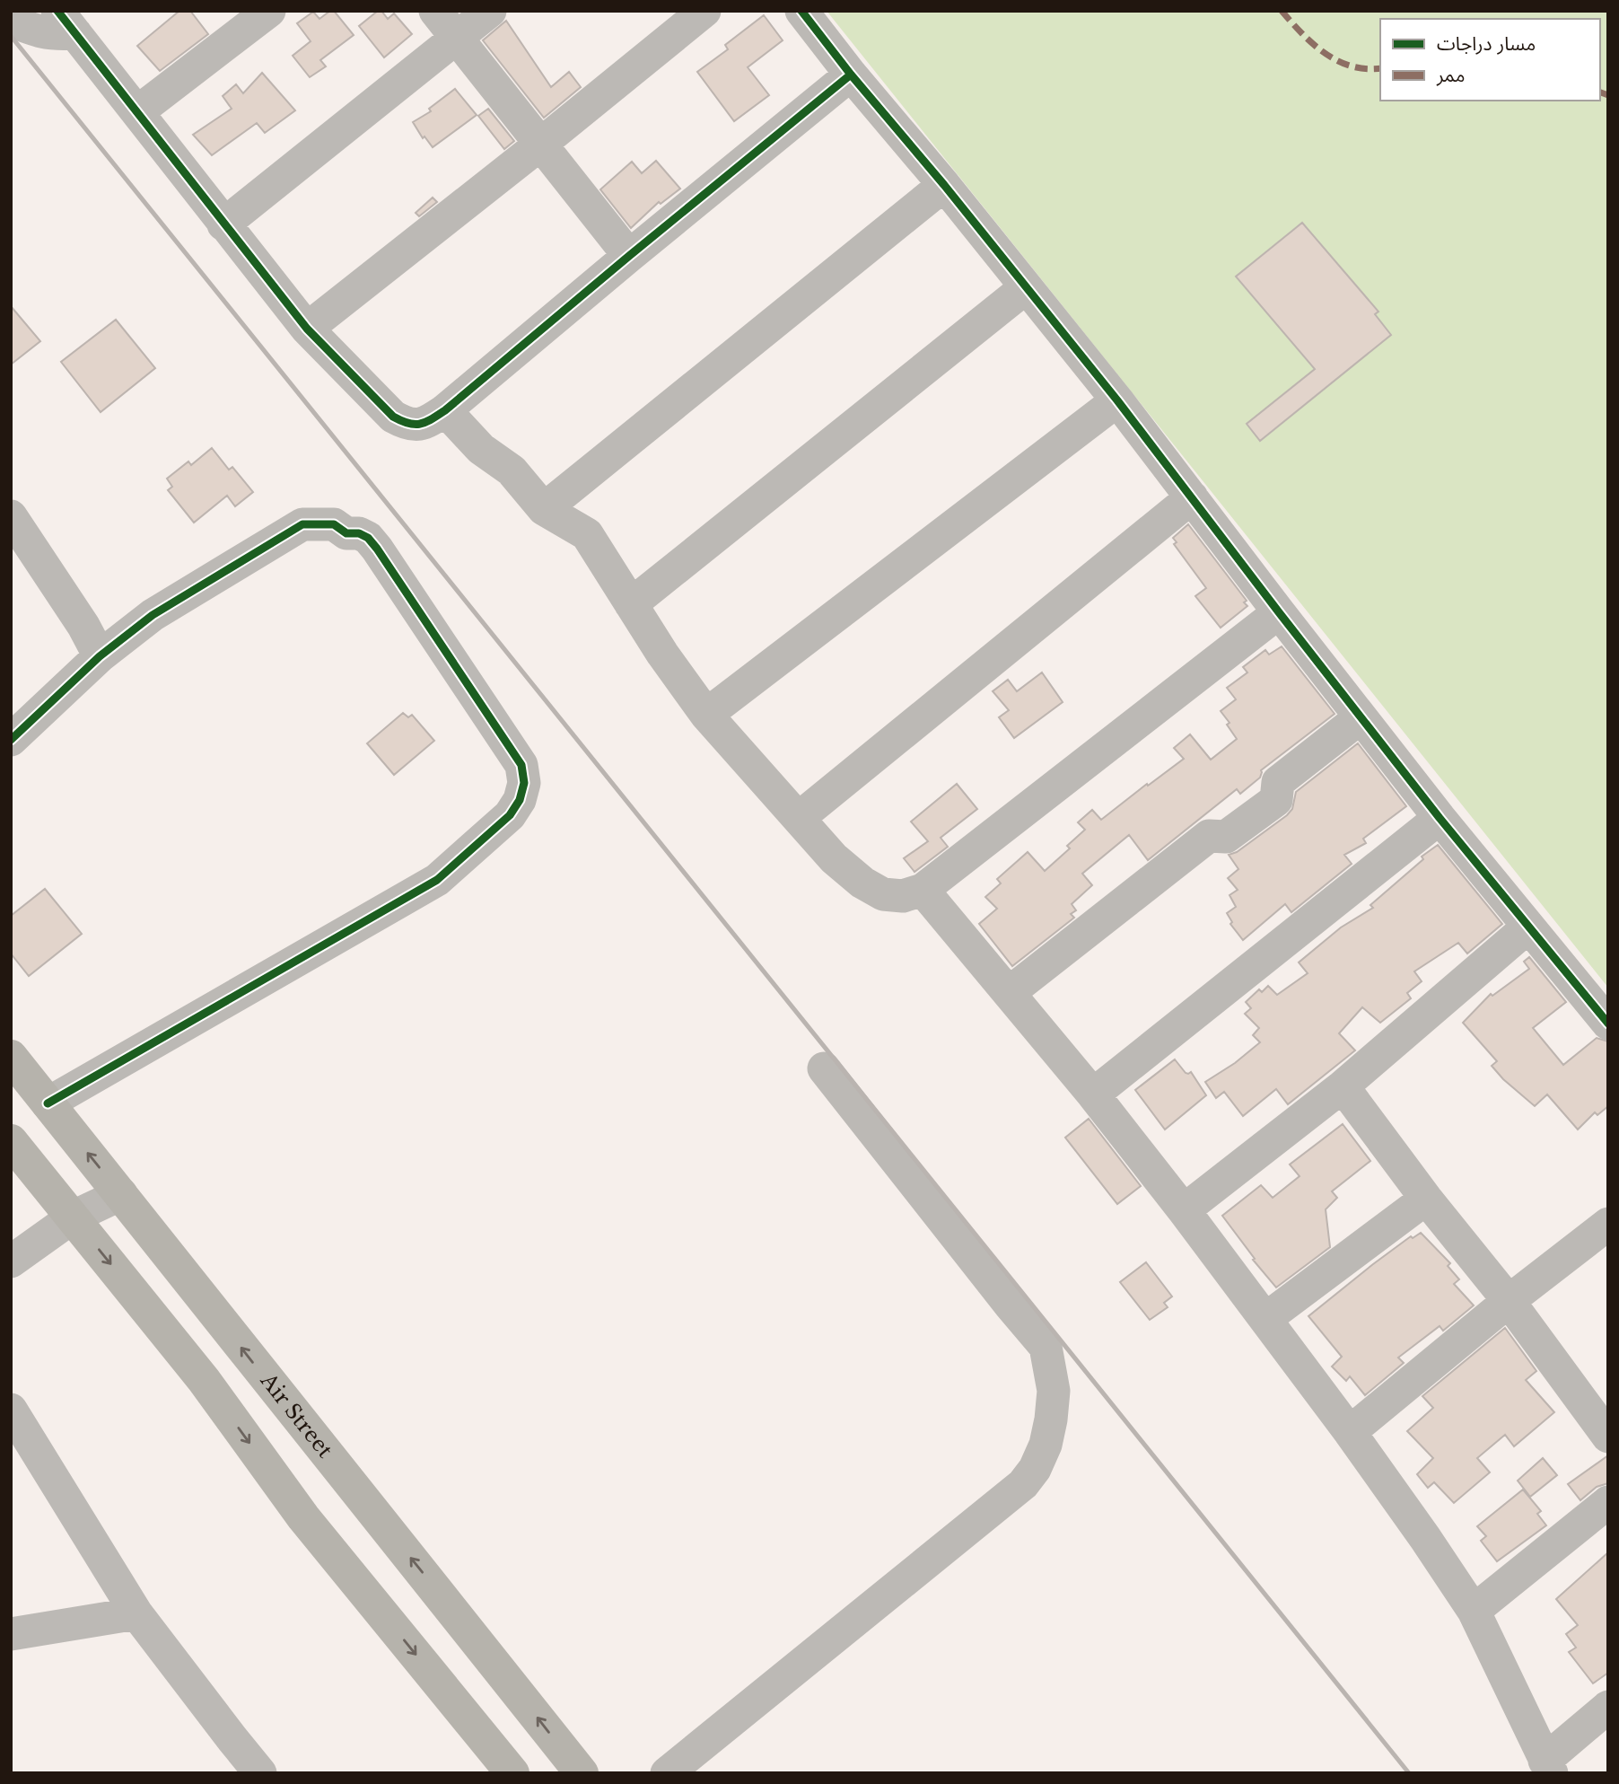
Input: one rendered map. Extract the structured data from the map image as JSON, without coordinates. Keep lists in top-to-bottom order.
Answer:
{
  "streets": {
    "main road": ["Air Street"]
  },
  "legend": ["مسار دراجات", "ممر"]
}
